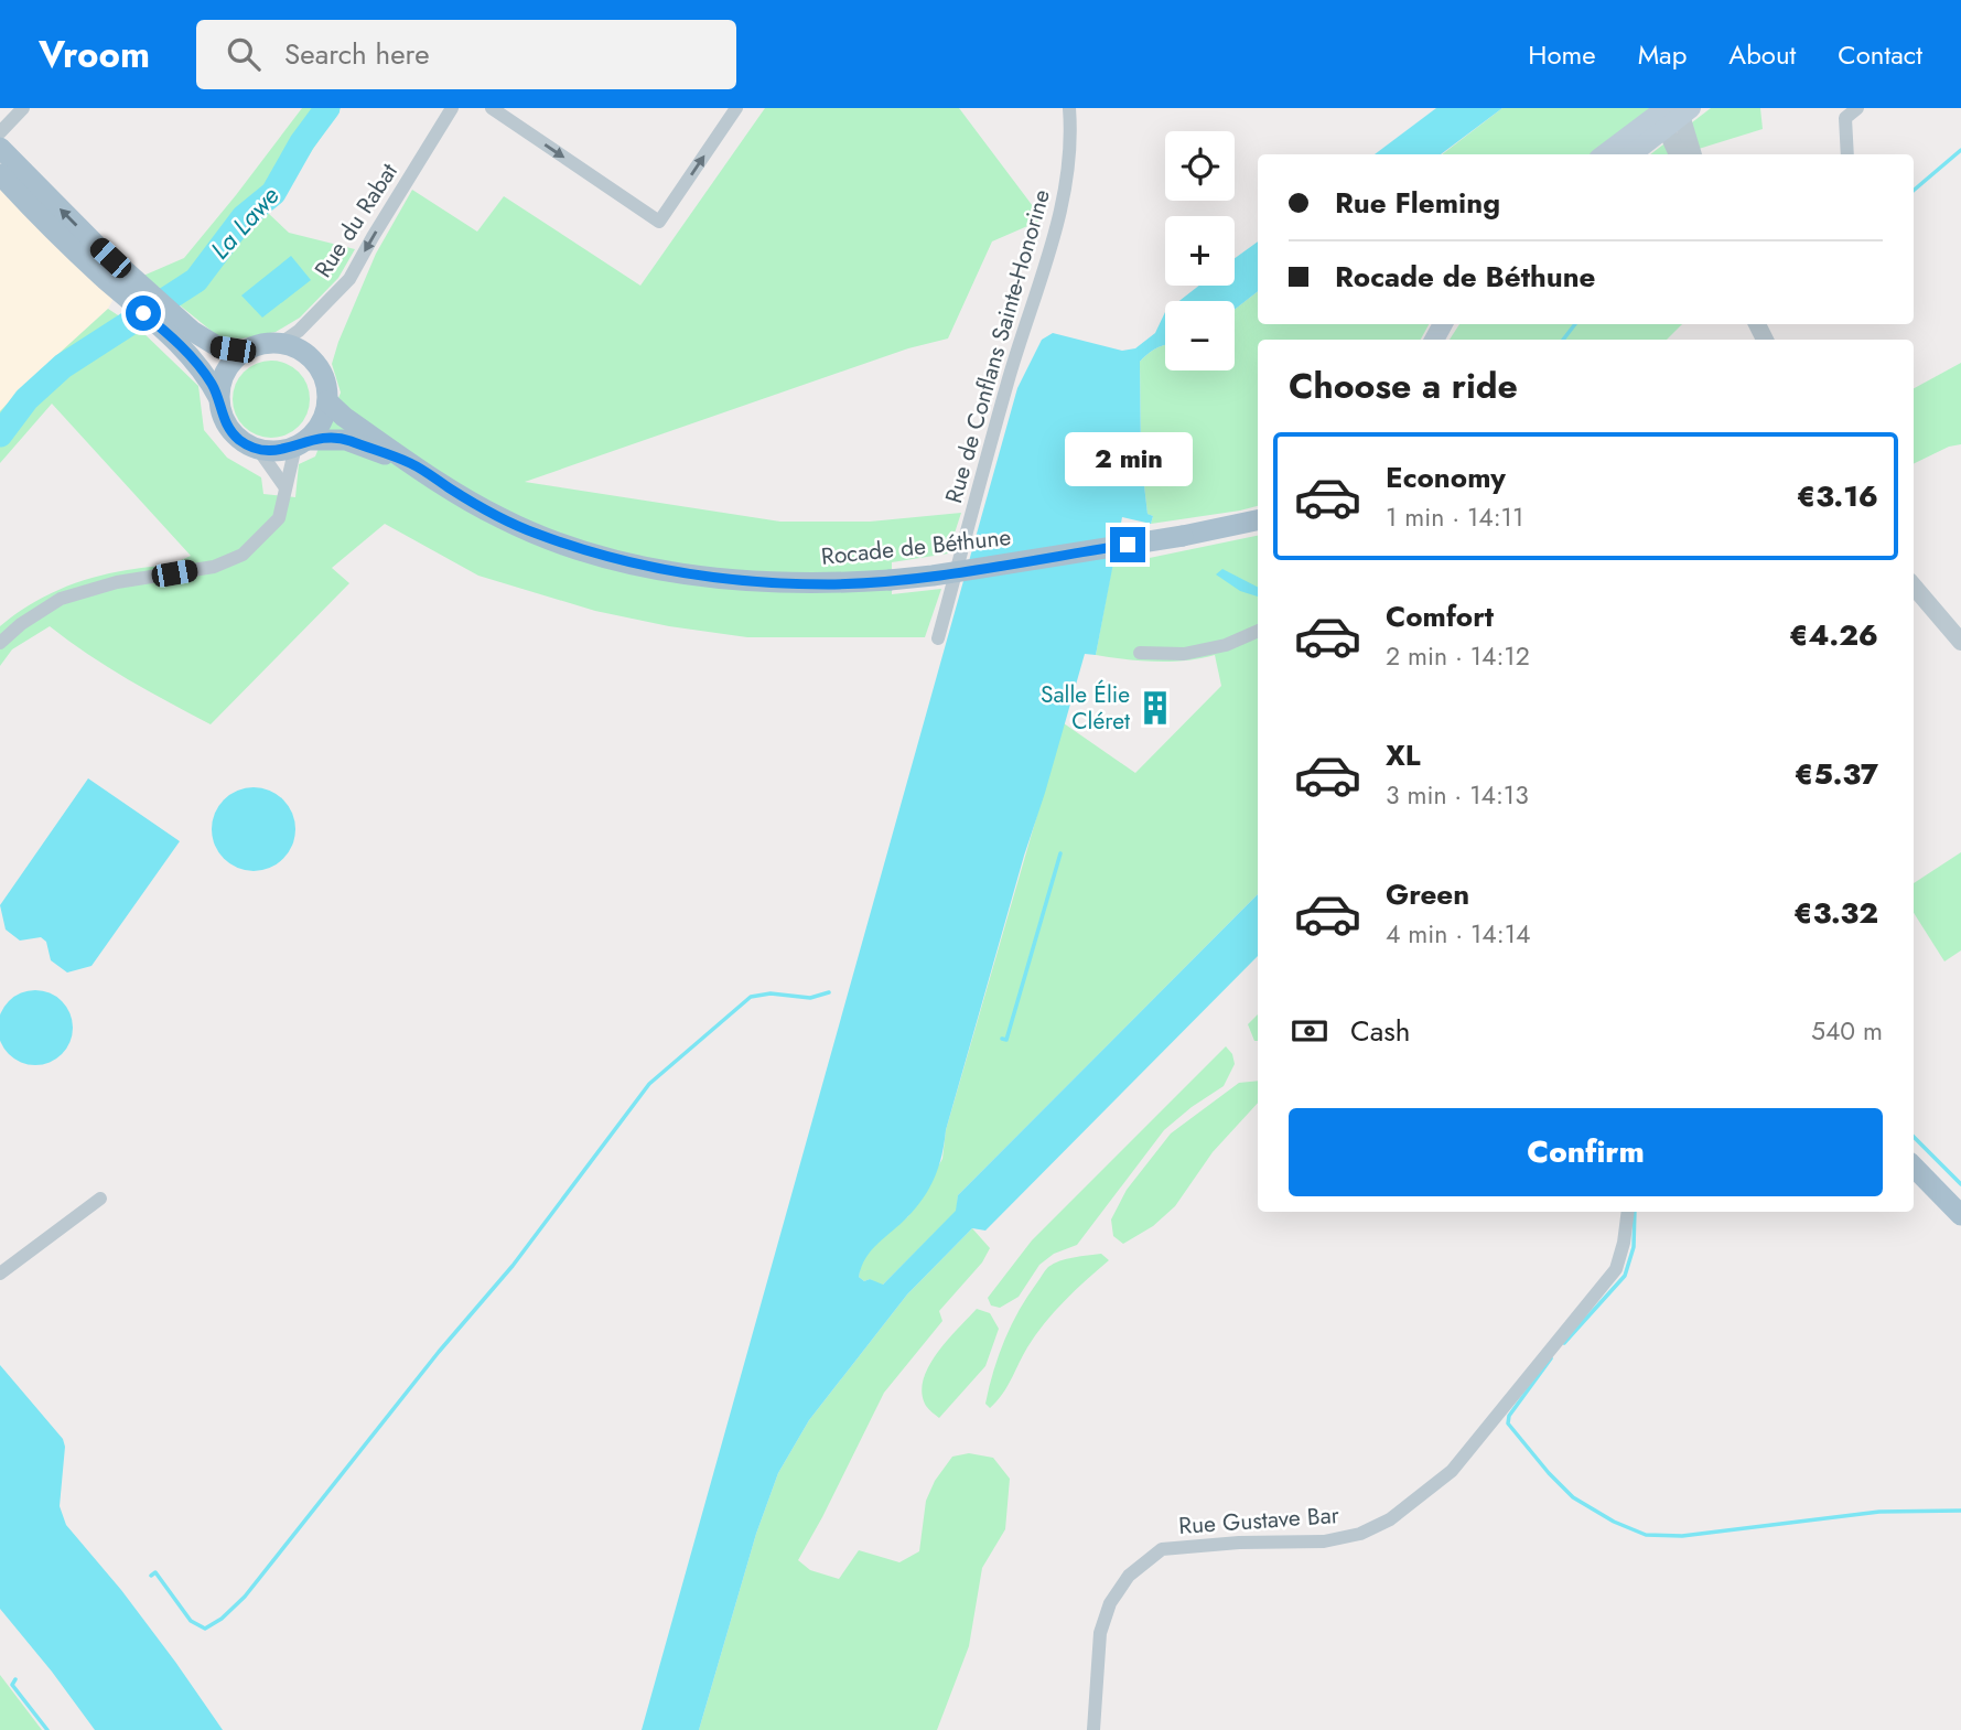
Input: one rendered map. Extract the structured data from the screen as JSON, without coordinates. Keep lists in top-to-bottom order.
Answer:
{
  "streets": {
    "main road": ["Rocade de Béthune"],
    "street": ["Rue du Rabat", "Rue de Conflans Sainte-Honorine", "Rue Gustave Bar"]
  },
  "crossings": [
    ["Rue du Rabat", "Rocade de Béthune"]
  ],
  "one_way": ["Rue du Rabat"],
  "water": ["La Lawe"],
  "places": {
    "building": ["Salle Élie Cléret"]
  },
  "page": {
    "header": "Vroom",
    "search": "Search here",
    "nav": [
      "Home",
      "Map",
      "About",
      "Contact"
    ],
    "map_buttons": ["+", "−"],
    "banner": ["Rue Fleming", "Rocade de Béthune"],
    "heading": "Choose a ride",
    "bubble": "2 min",
    "list": [
      {
        "name": "Economy",
        "note": "1 min · 14:11",
        "value": "€3.16"
      },
      {
        "name": "Comfort",
        "note": "2 min · 14:12",
        "value": "€4.26"
      },
      {
        "name": "XL",
        "note": "3 min · 14:13",
        "value": "€5.37"
      },
      {
        "name": "Green",
        "note": "4 min · 14:14",
        "value": "€3.32"
      }
    ],
    "pay": ["Cash", "540 m"],
    "buttons": "Confirm"
  }
}
